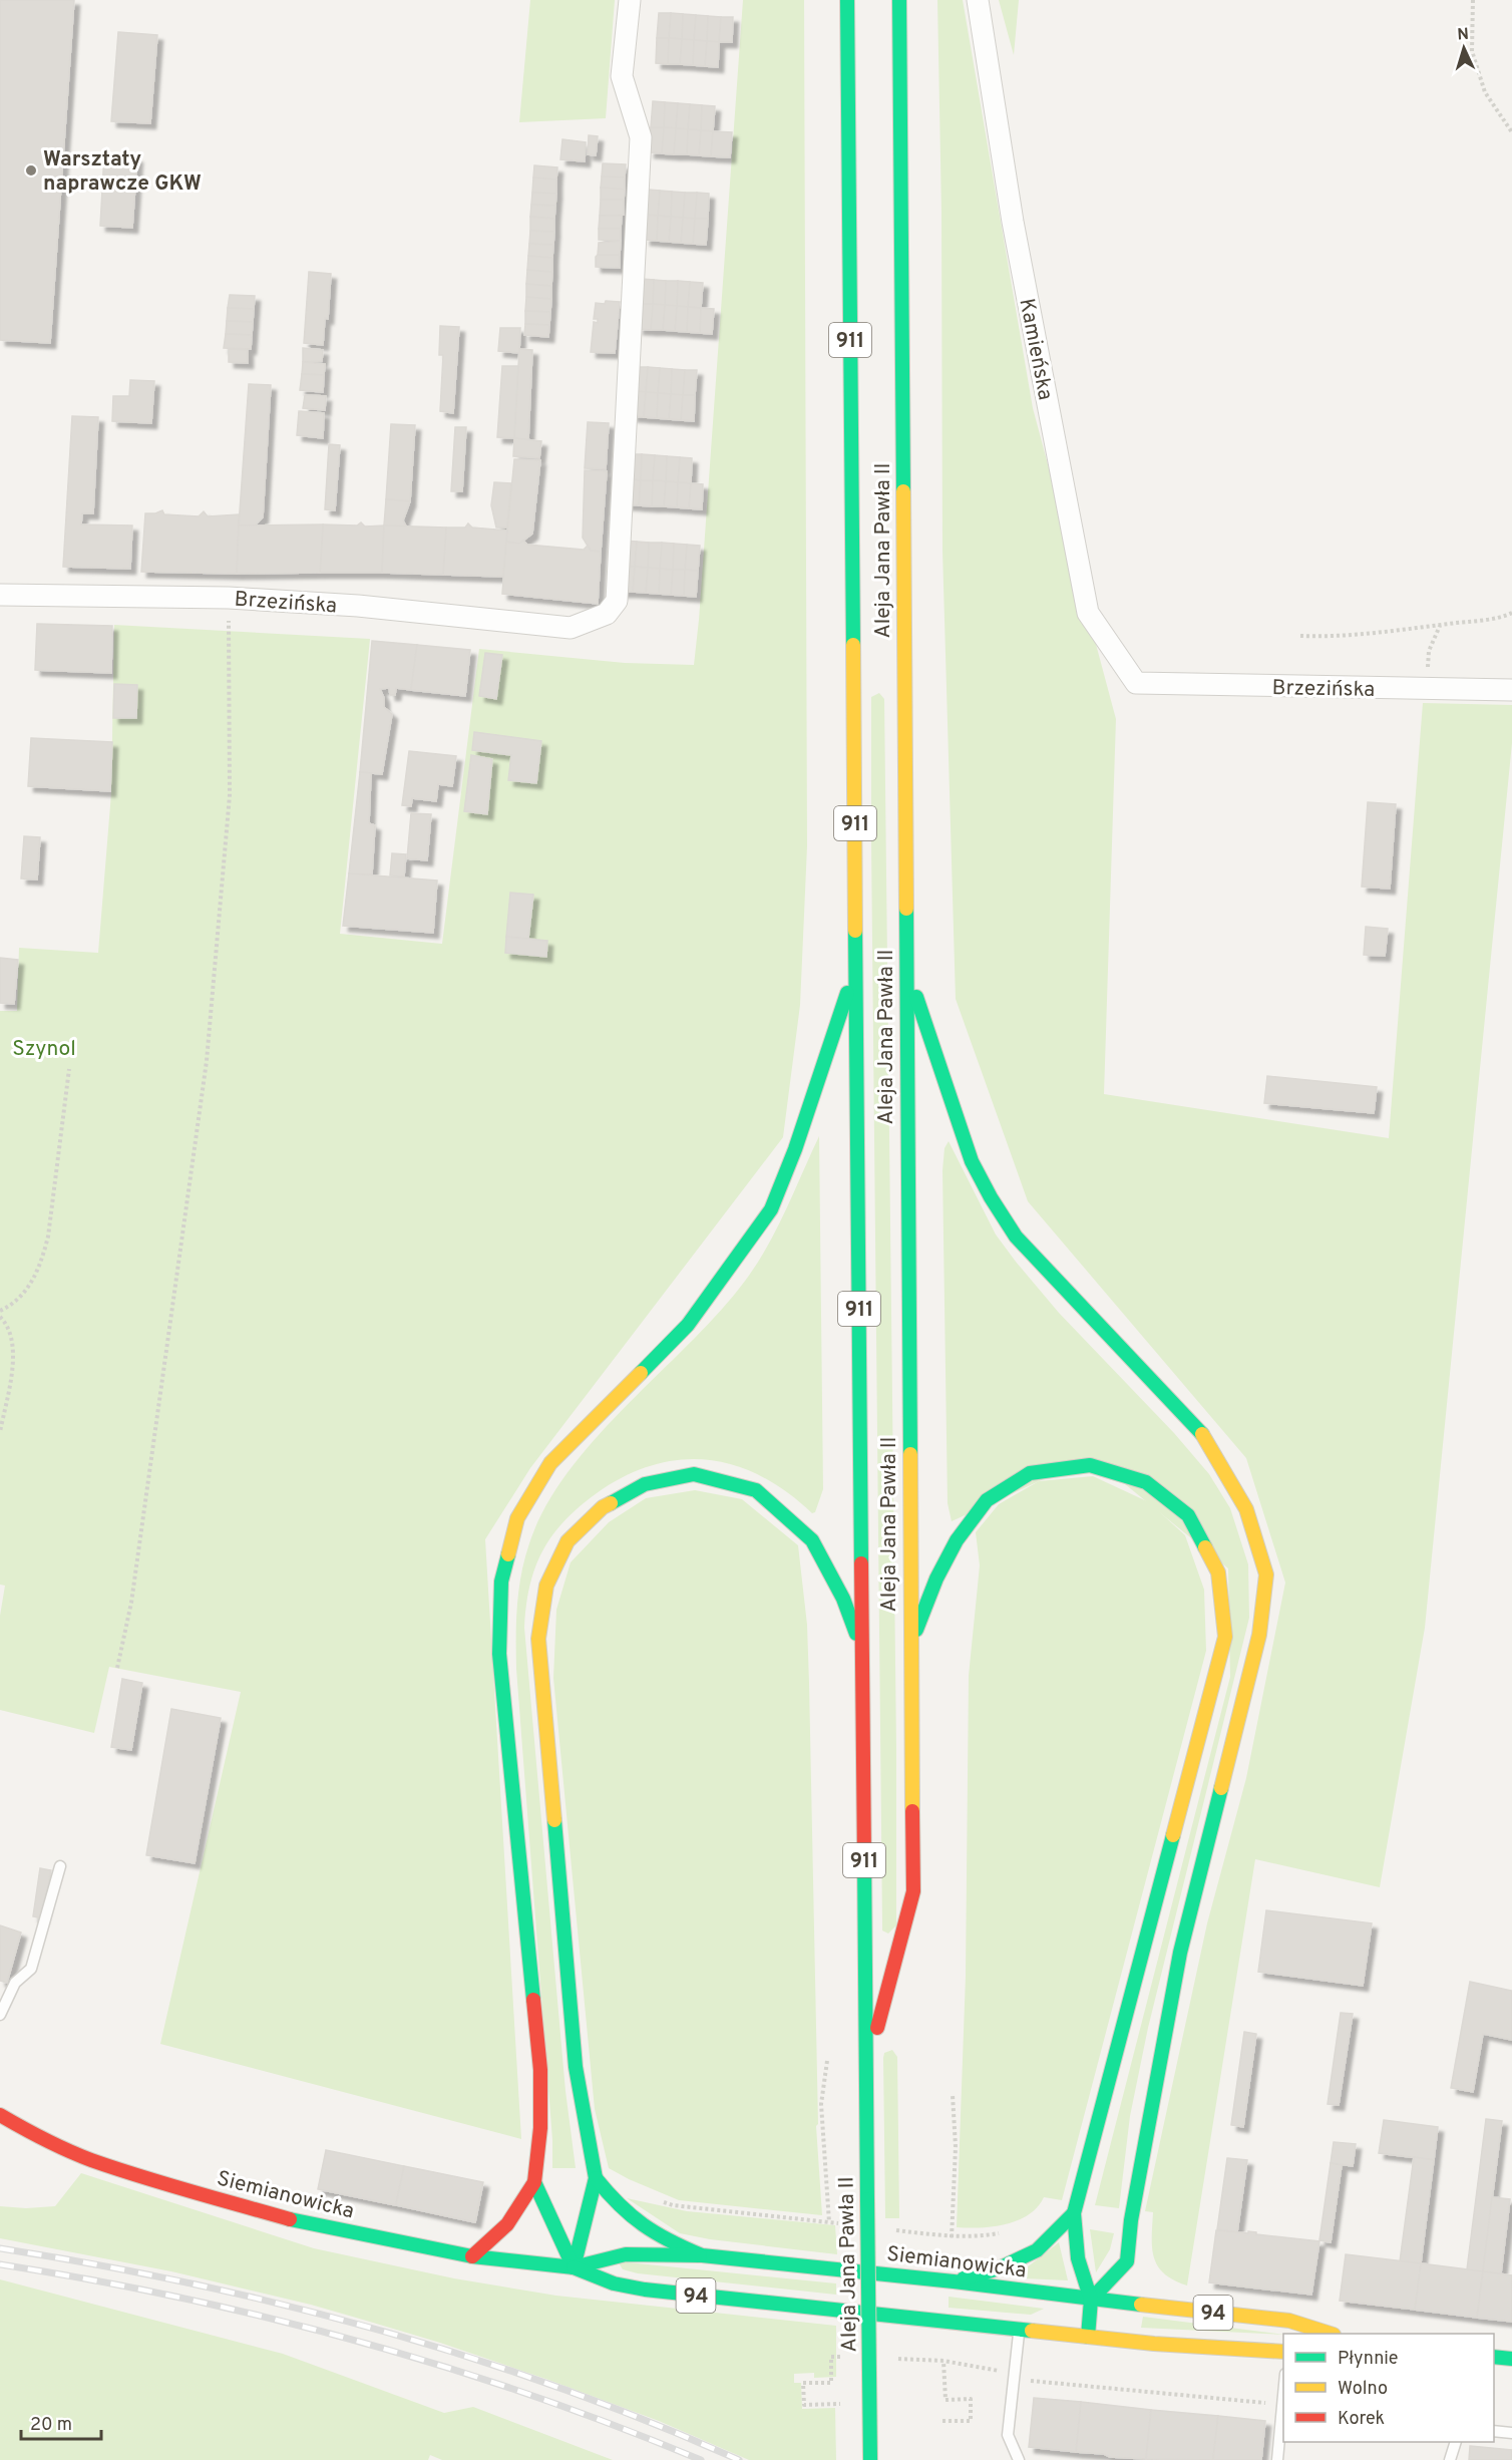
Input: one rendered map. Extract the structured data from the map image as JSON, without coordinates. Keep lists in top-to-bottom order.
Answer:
{
  "streets": {
    "main road": [
      "911",
      "Aleja Jana Pawła II",
      "Siemianowicka",
      "94"
    ],
    "street": ["Kamieńska", "Brzezińska"]
  },
  "crossings": [
    ["Kamieńska", "Brzezińska"]
  ],
  "parks": ["Szynol"],
  "places": ["Warsztaty naprawcze GKW"],
  "legend": ["Płynnie", "Wolno", "Korek"],
  "scale_bar": "20 m",
  "north": "top"
}
